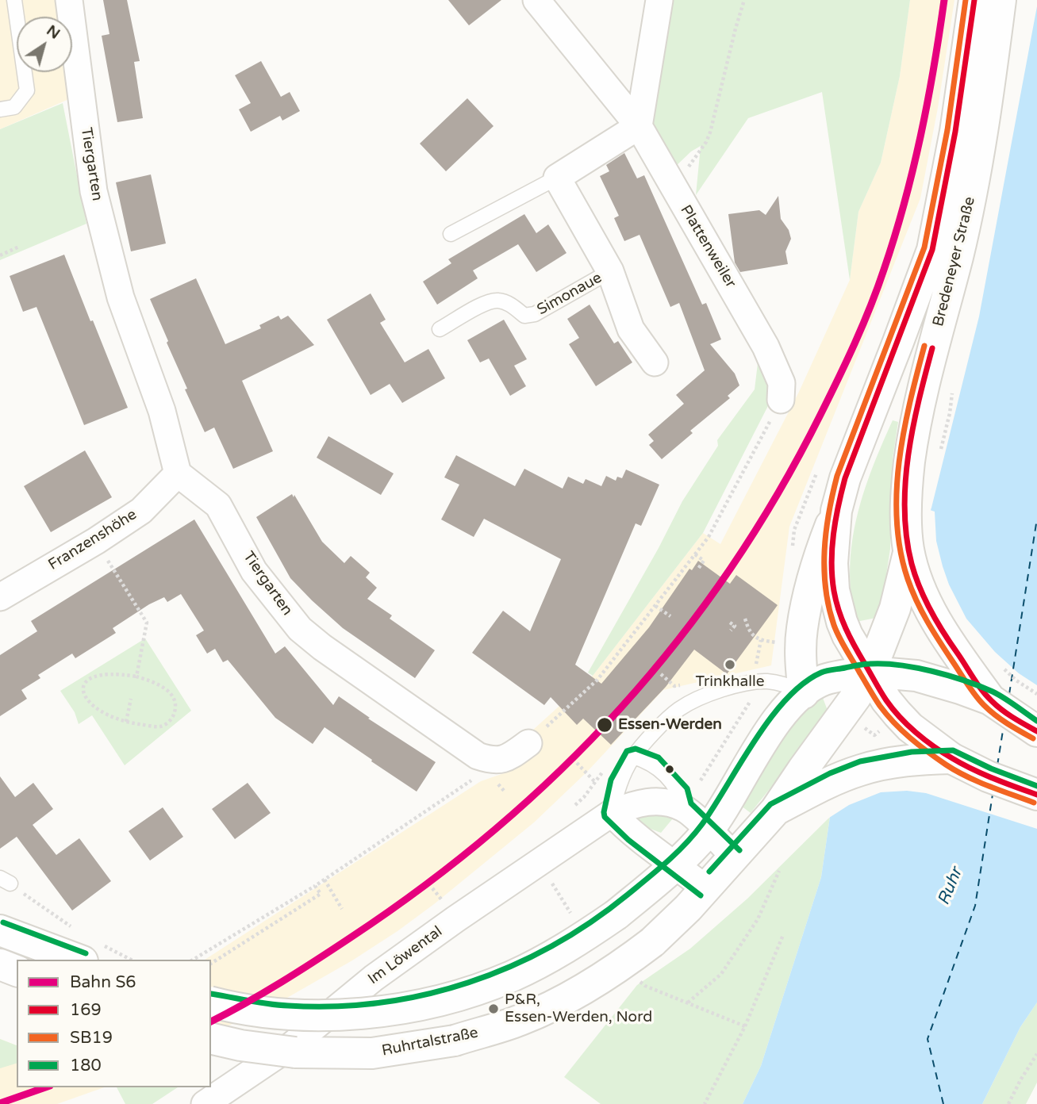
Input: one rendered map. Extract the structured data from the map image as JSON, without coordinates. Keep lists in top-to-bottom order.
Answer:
{
  "streets": {
    "main road": ["Bredeneyer Straße", "Ruhrtalstraße"],
    "street": [
      "Tiergarten",
      "Plattenweiler",
      "Simonaue",
      "Franzenshöhe",
      "Im Löwental"
    ]
  },
  "crossings": [
    ["Tiergarten", "Franzenshöhe"],
    ["Bredeneyer Straße", "Ruhrtalstraße"]
  ],
  "water": ["Ruhr"],
  "places": ["Trinkhalle", "Essen-Werden", "P&R, Essen-Werden, Nord"],
  "lines": [
    "rail line S6",
    "transit line 169",
    "transit line SB19",
    "transit line 180"
  ],
  "legend": [
    "Bahn S6",
    "169",
    "SB19",
    "180"
  ],
  "north": "top right"
}
